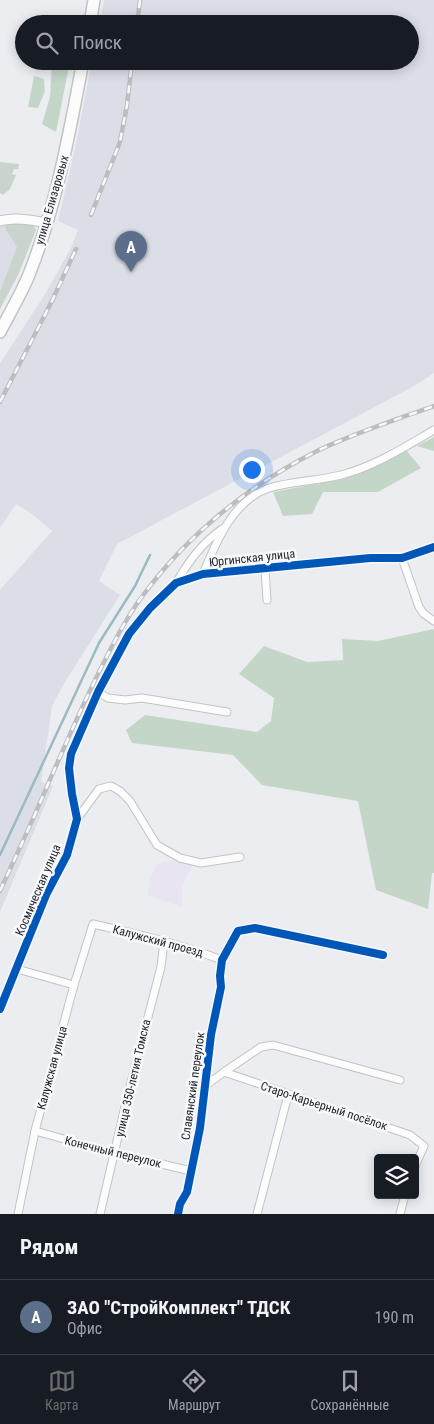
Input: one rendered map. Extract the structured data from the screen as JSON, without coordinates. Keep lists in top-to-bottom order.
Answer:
{
  "streets": {
    "main road": ["улица Елизаровых"],
    "street": [
      "Юргинская улица",
      "Космическая улица",
      "Калужский проезд",
      "Калужская улица",
      "улица 350-летия Томска",
      "Славянский переулок",
      "Старо-Карьерный посёлок",
      "Конечный переулок"
    ]
  },
  "crossings": [
    ["Юргинская улица", "Космическая улица"],
    ["Калужский проезд", "Калужская улица"],
    ["Калужский проезд", "улица 350-летия Томска"],
    ["Калужский проезд", "Славянский переулок"],
    ["Калужская улица", "Конечный переулок"],
    ["улица 350-летия Томска", "Конечный переулок"],
    ["Славянский переулок", "Конечный переулок"]
  ],
  "page": {
    "search": "Поиск",
    "pins": "A",
    "heading": "Рядом",
    "list": [
      {
        "mark": "A",
        "name": "ЗАО \"СтройКомплект\" ТДСК",
        "note": "Офис",
        "value": "190 m"
      }
    ],
    "nav": ["Карта", "Маршрут", "Сохранённые"]
  }
}
